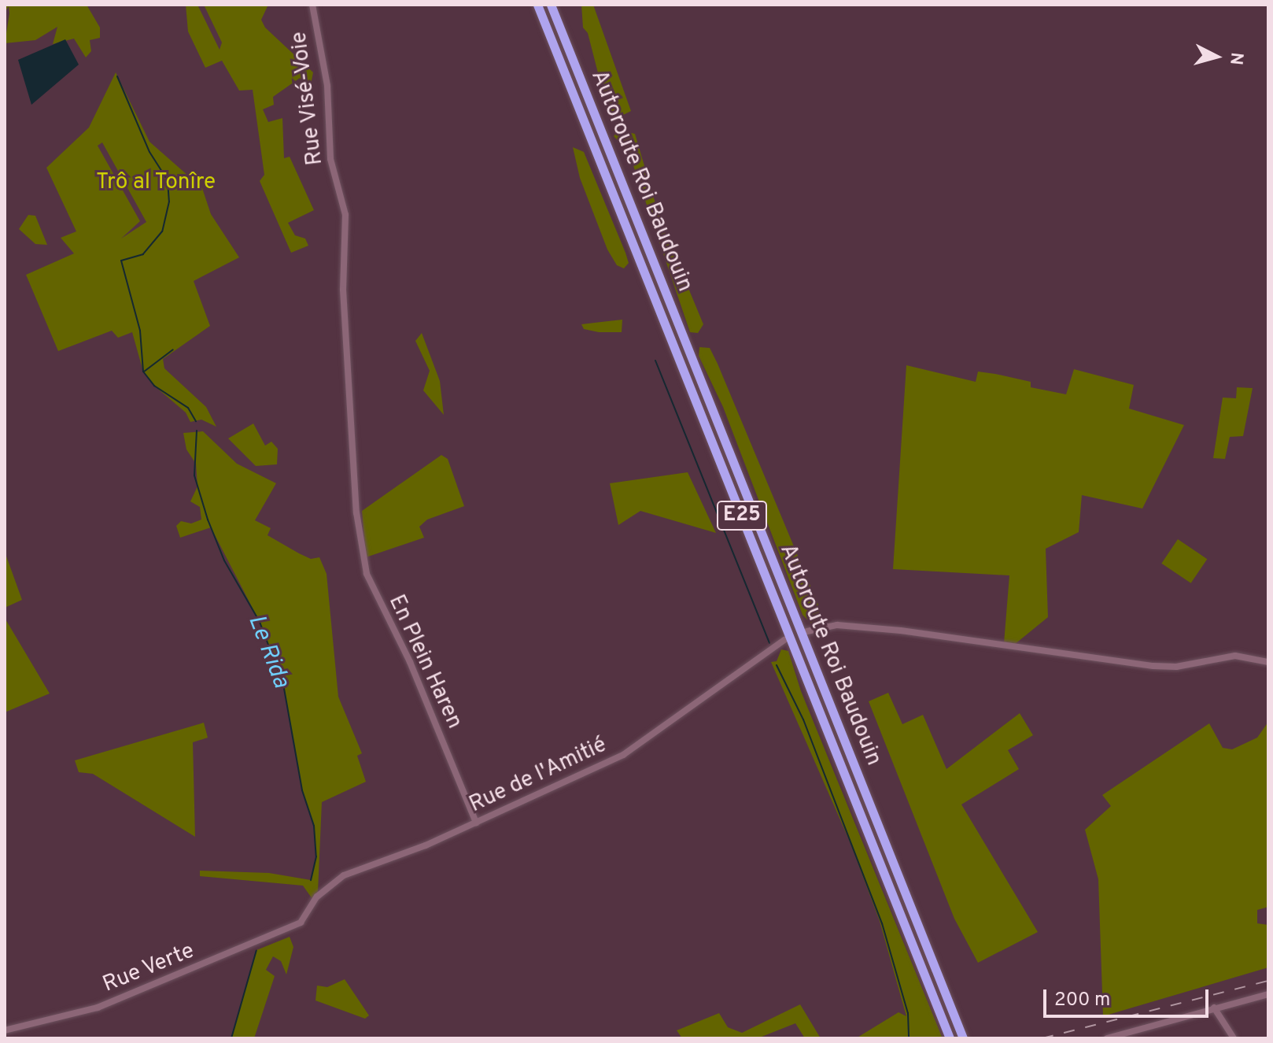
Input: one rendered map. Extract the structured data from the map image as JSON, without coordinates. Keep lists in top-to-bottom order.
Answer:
{
  "streets": {
    "highway": ["Autoroute Roi Baudouin", "E25"],
    "street": [
      "Rue Visé-Voie",
      "En Plein Haren",
      "Rue de l'Amitié",
      "Rue Verte"
    ]
  },
  "crossings": [
    ["Rue Visé-Voie", "En Plein Haren"],
    ["En Plein Haren", "Rue de l'Amitié"],
    ["Rue de l'Amitié", "Rue Verte"]
  ],
  "water": ["Le Rida"],
  "parks": ["Trô al Tonîre"],
  "scale_bar": "200 m",
  "north": "right"
}
